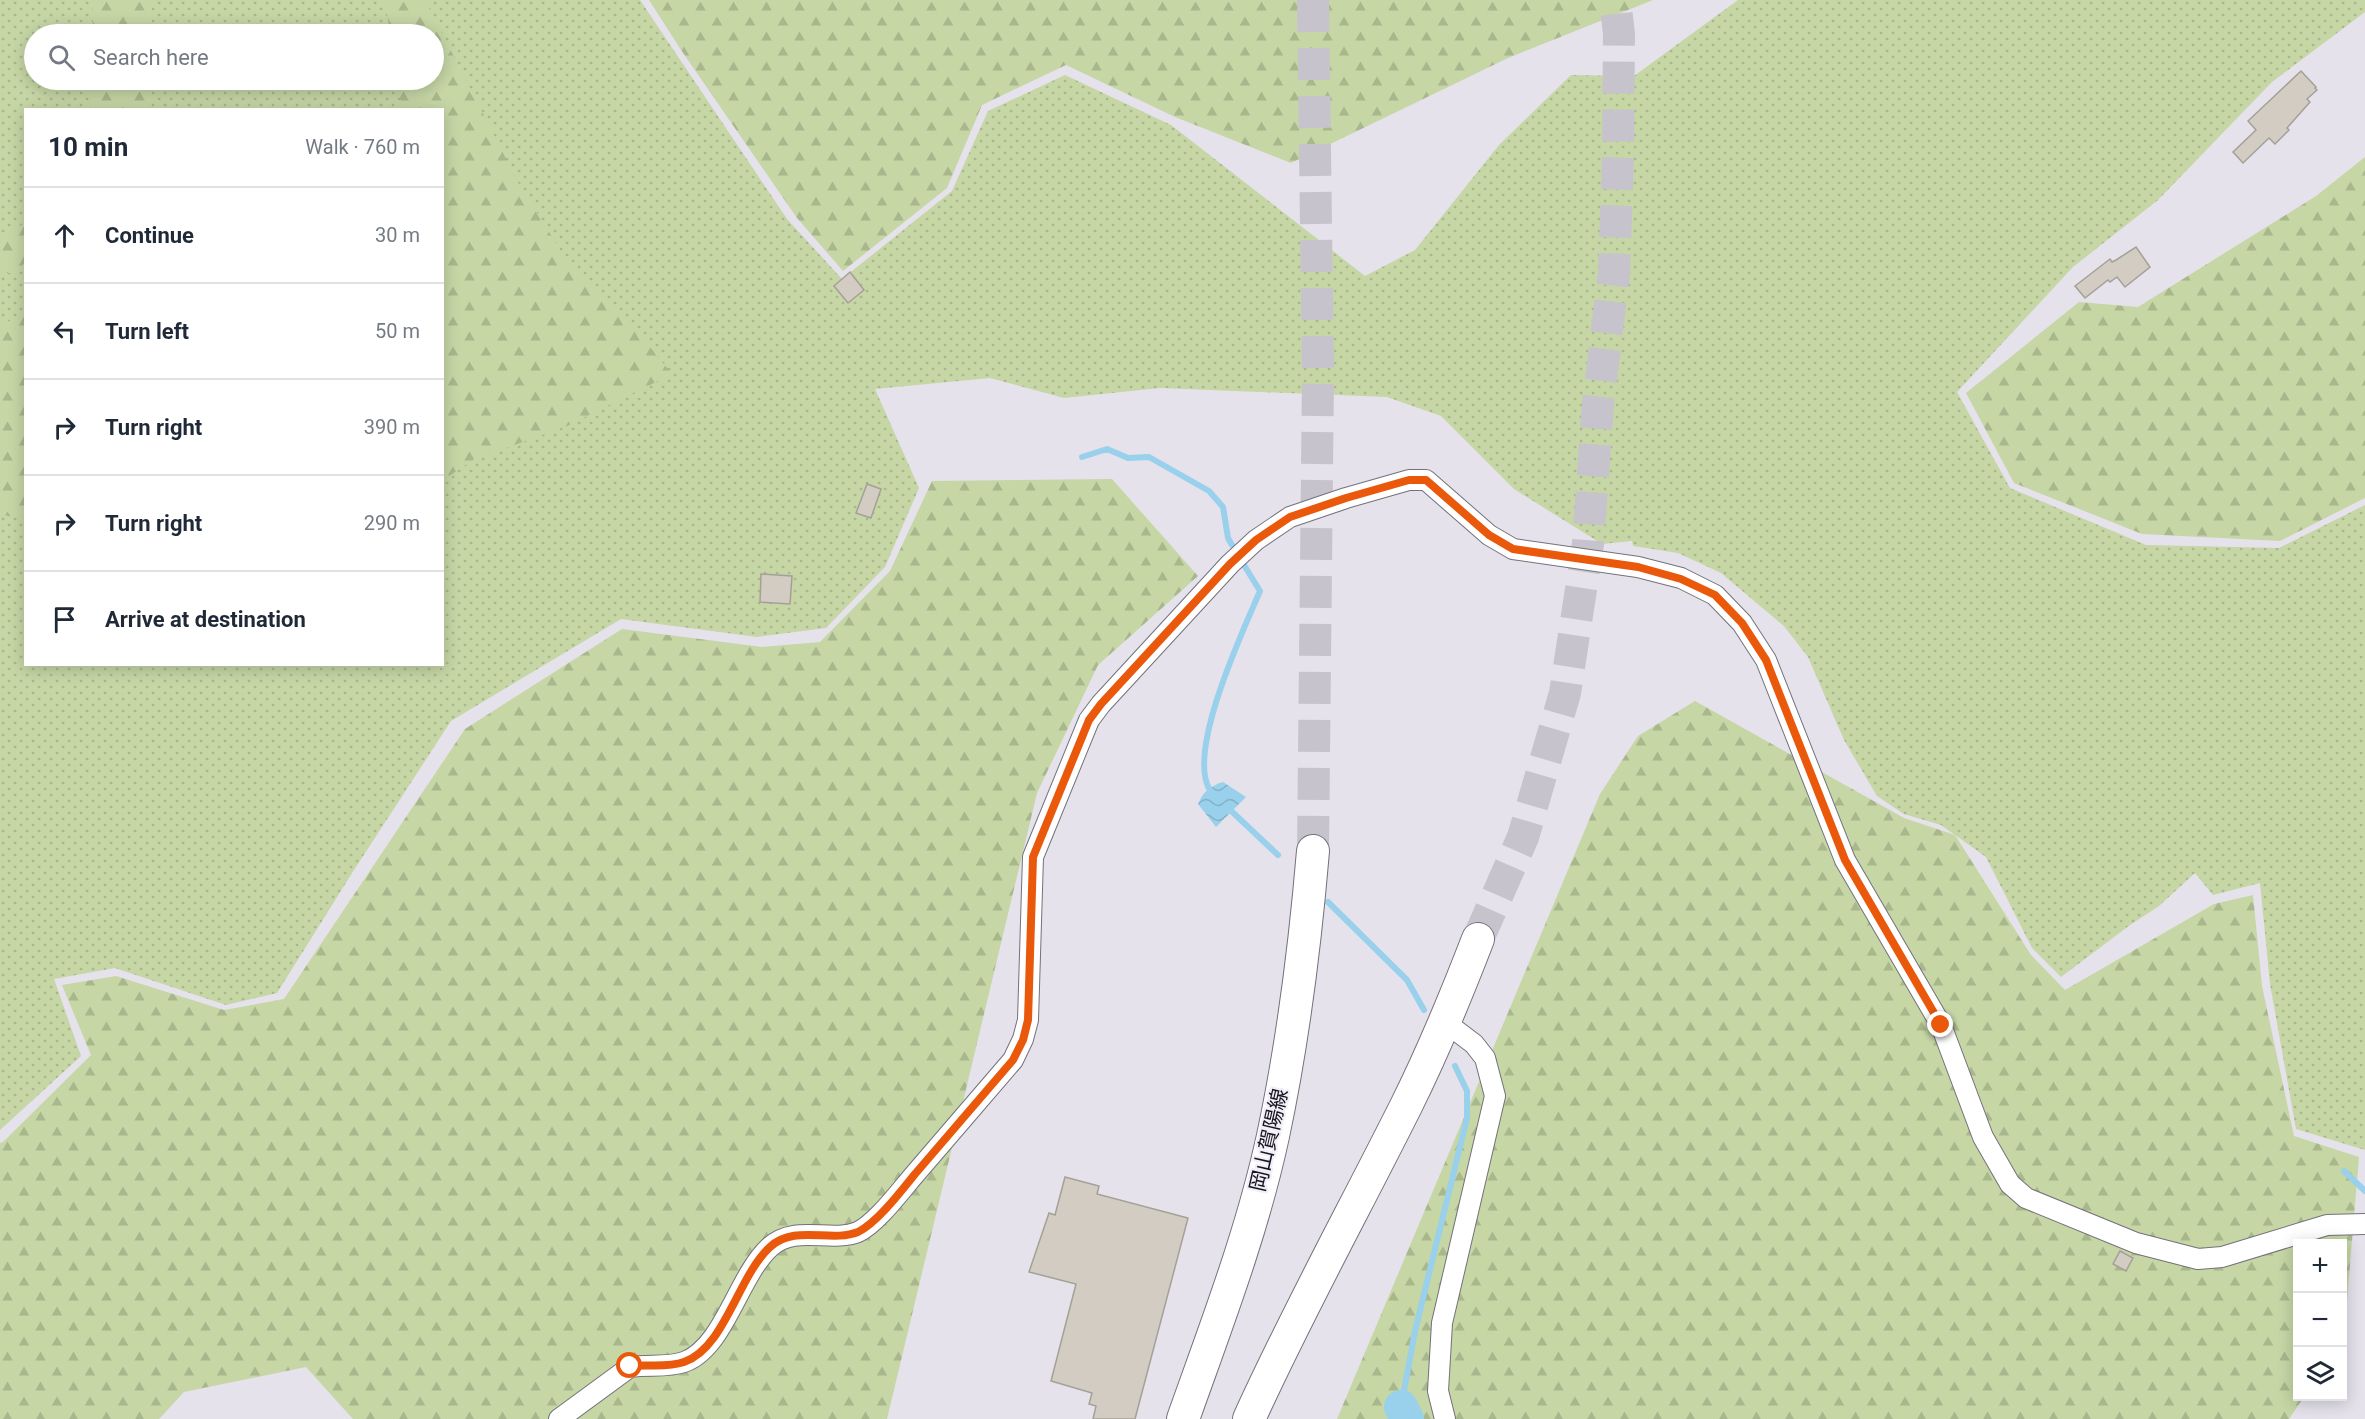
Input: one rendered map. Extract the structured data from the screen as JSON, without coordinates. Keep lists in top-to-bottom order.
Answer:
{
  "streets": {
    "main road": ["岡山賀陽線"]
  },
  "page": {
    "search": "Search here",
    "heading": ["10 min", "Walk · 760 m"],
    "list": [
      ["Continue", "30 m"],
      ["Turn left", "50 m"],
      ["Turn right", "390 m"],
      ["Turn right", "290 m"],
      "Arrive at destination"
    ],
    "map_buttons": ["+", "−"]
  }
}
